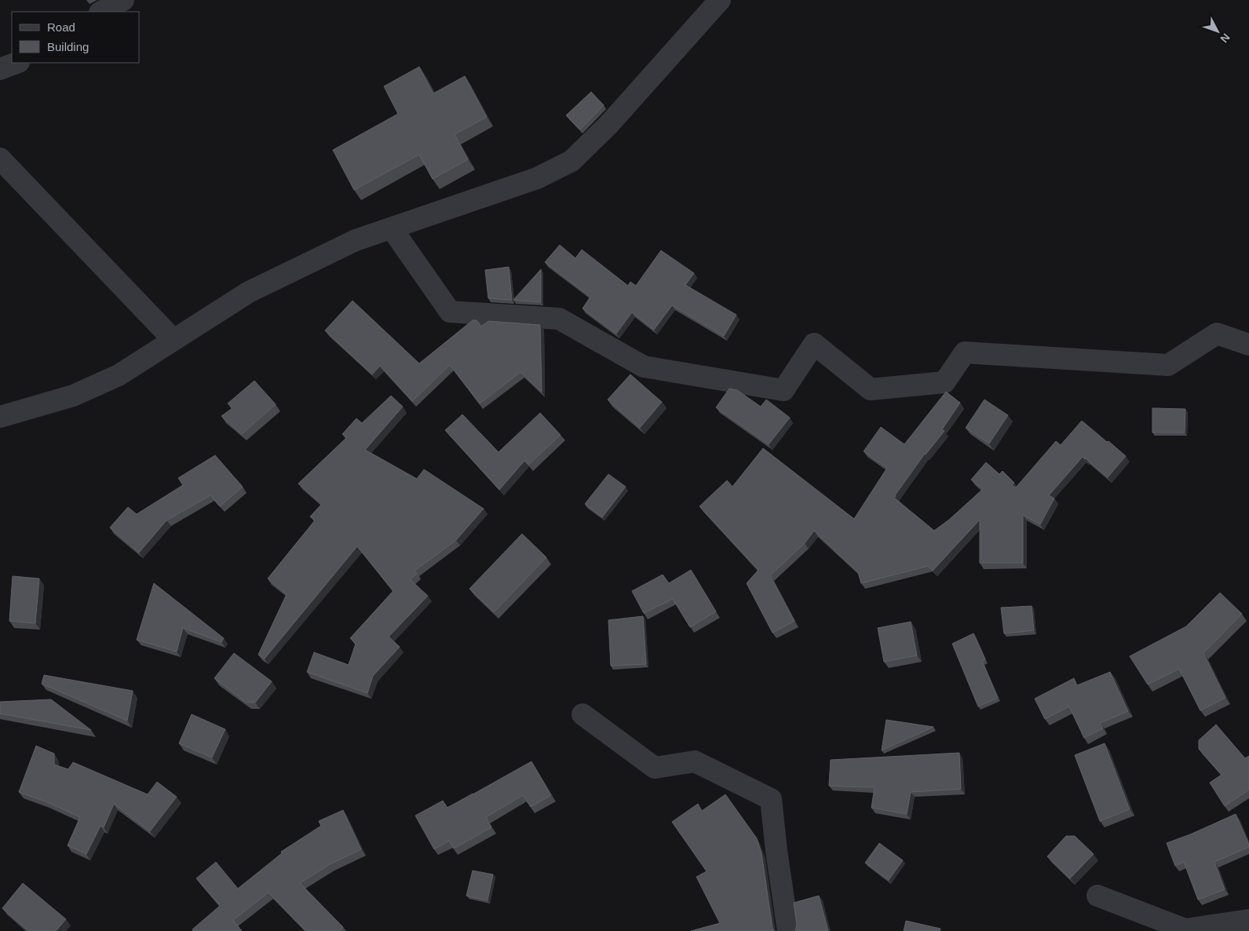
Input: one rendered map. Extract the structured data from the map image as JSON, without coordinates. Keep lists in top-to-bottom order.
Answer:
{
  "legend": ["Road", "Building"],
  "north": "bottom right"
}
